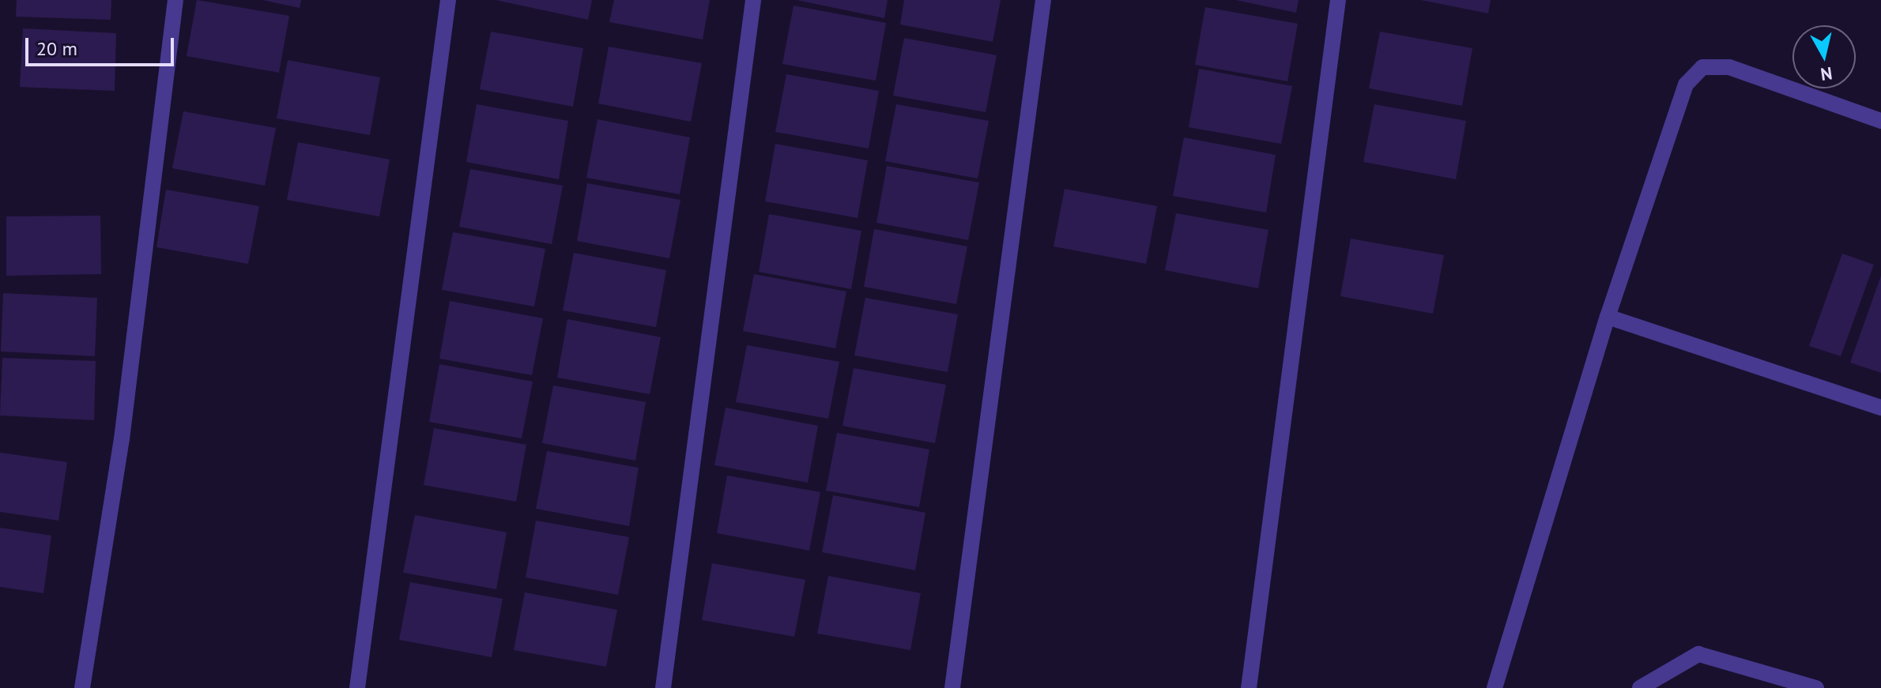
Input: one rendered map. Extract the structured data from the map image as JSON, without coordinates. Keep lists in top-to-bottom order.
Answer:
{
  "scale_bar": "20 m",
  "north": "bottom"
}
